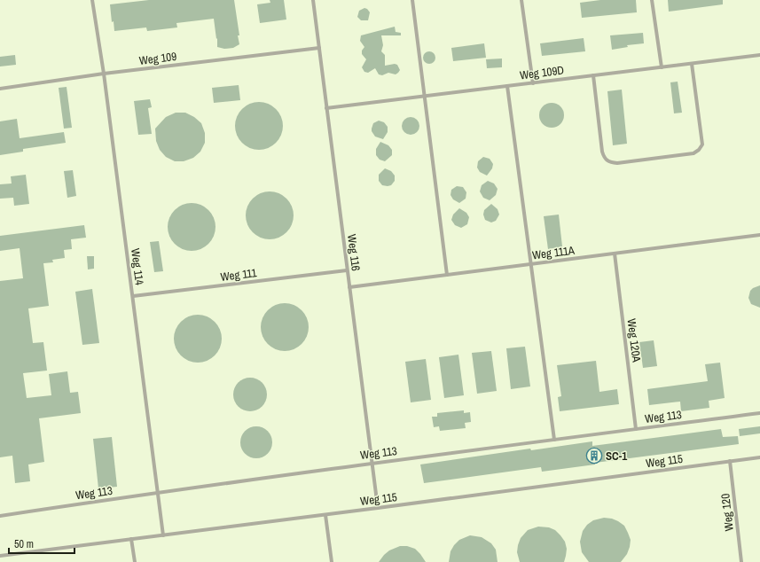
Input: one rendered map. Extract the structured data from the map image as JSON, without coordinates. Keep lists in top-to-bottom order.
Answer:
{
  "streets": {
    "lane": [
      "Weg 109",
      "Weg 109D",
      "Weg 116",
      "Weg 111A",
      "Weg 114",
      "Weg 111",
      "Weg 120A",
      "Weg 113",
      "Weg 115",
      "Weg 120"
    ]
  },
  "crossings": [
    ["Weg 109", "Weg 116"],
    ["Weg 109", "Weg 114"],
    ["Weg 109D", "Weg 116"],
    ["Weg 116", "Weg 111A"],
    ["Weg 116", "Weg 111"],
    ["Weg 116", "Weg 113"],
    ["Weg 116", "Weg 115"],
    ["Weg 111A", "Weg 120A"],
    ["Weg 114", "Weg 111"],
    ["Weg 114", "Weg 113"],
    ["Weg 114", "Weg 115"],
    ["Weg 120A", "Weg 113"],
    ["Weg 115", "Weg 120"]
  ],
  "places": {
    "building": ["SC-1"]
  },
  "scale_bar": "50 m"
}
